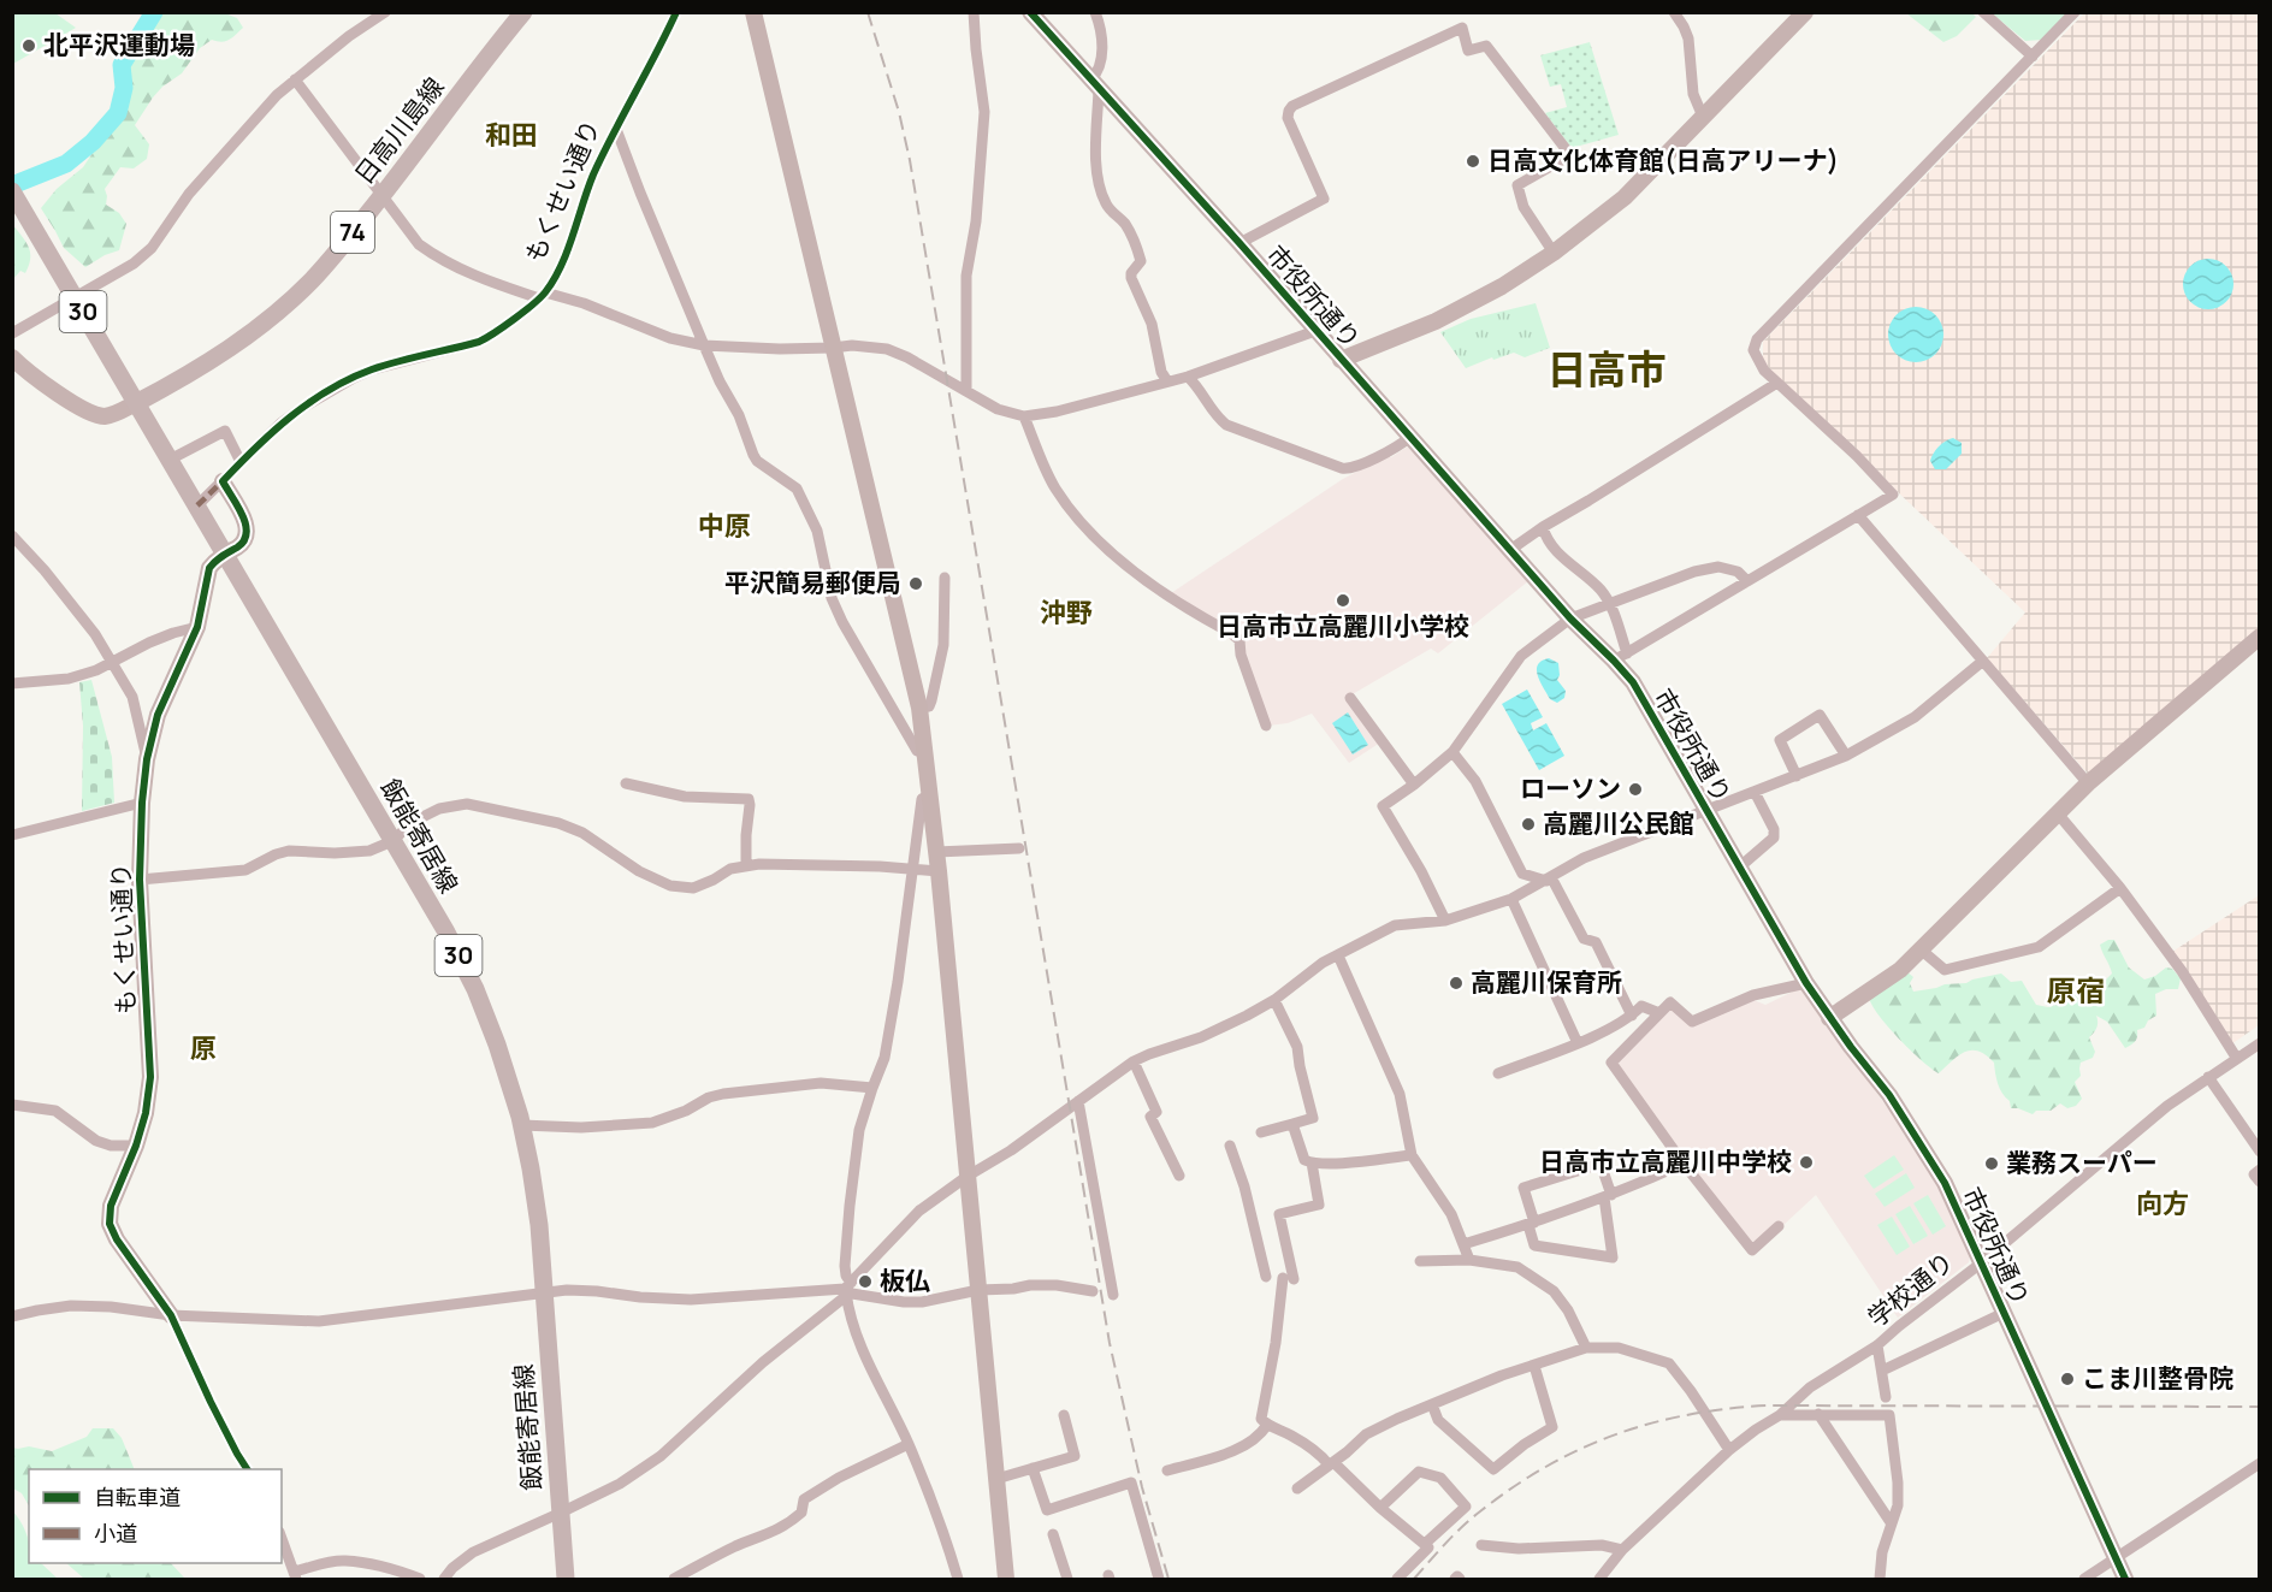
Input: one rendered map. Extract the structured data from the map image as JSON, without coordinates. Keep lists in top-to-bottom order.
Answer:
{
  "streets": {
    "main road": [
      "日高川島線",
      "74",
      "30",
      "飯能寄居線"
    ],
    "street": ["もくせい通り", "市役所通り", "学校通り"]
  },
  "crossings": [
    ["日高川島線", "飯能寄居線"],
    ["もくせい通り", "飯能寄居線"],
    ["市役所通り", "学校通り"]
  ],
  "districts": [
    "和田",
    "日高市",
    "中原",
    "沖野",
    "原宿",
    "原",
    "向方"
  ],
  "places": [
    "北平沢運動場",
    "日高文化体育館(日高アリーナ)",
    "平沢簡易郵便局",
    "日高市立高麗川小学校",
    "ローソン",
    "高麗川公民館",
    "高麗川保育所",
    "日高市立高麗川中学校",
    "業務スーパー",
    "板仏",
    "こま川整骨院"
  ],
  "legend": ["自転車道", "小道"]
}
